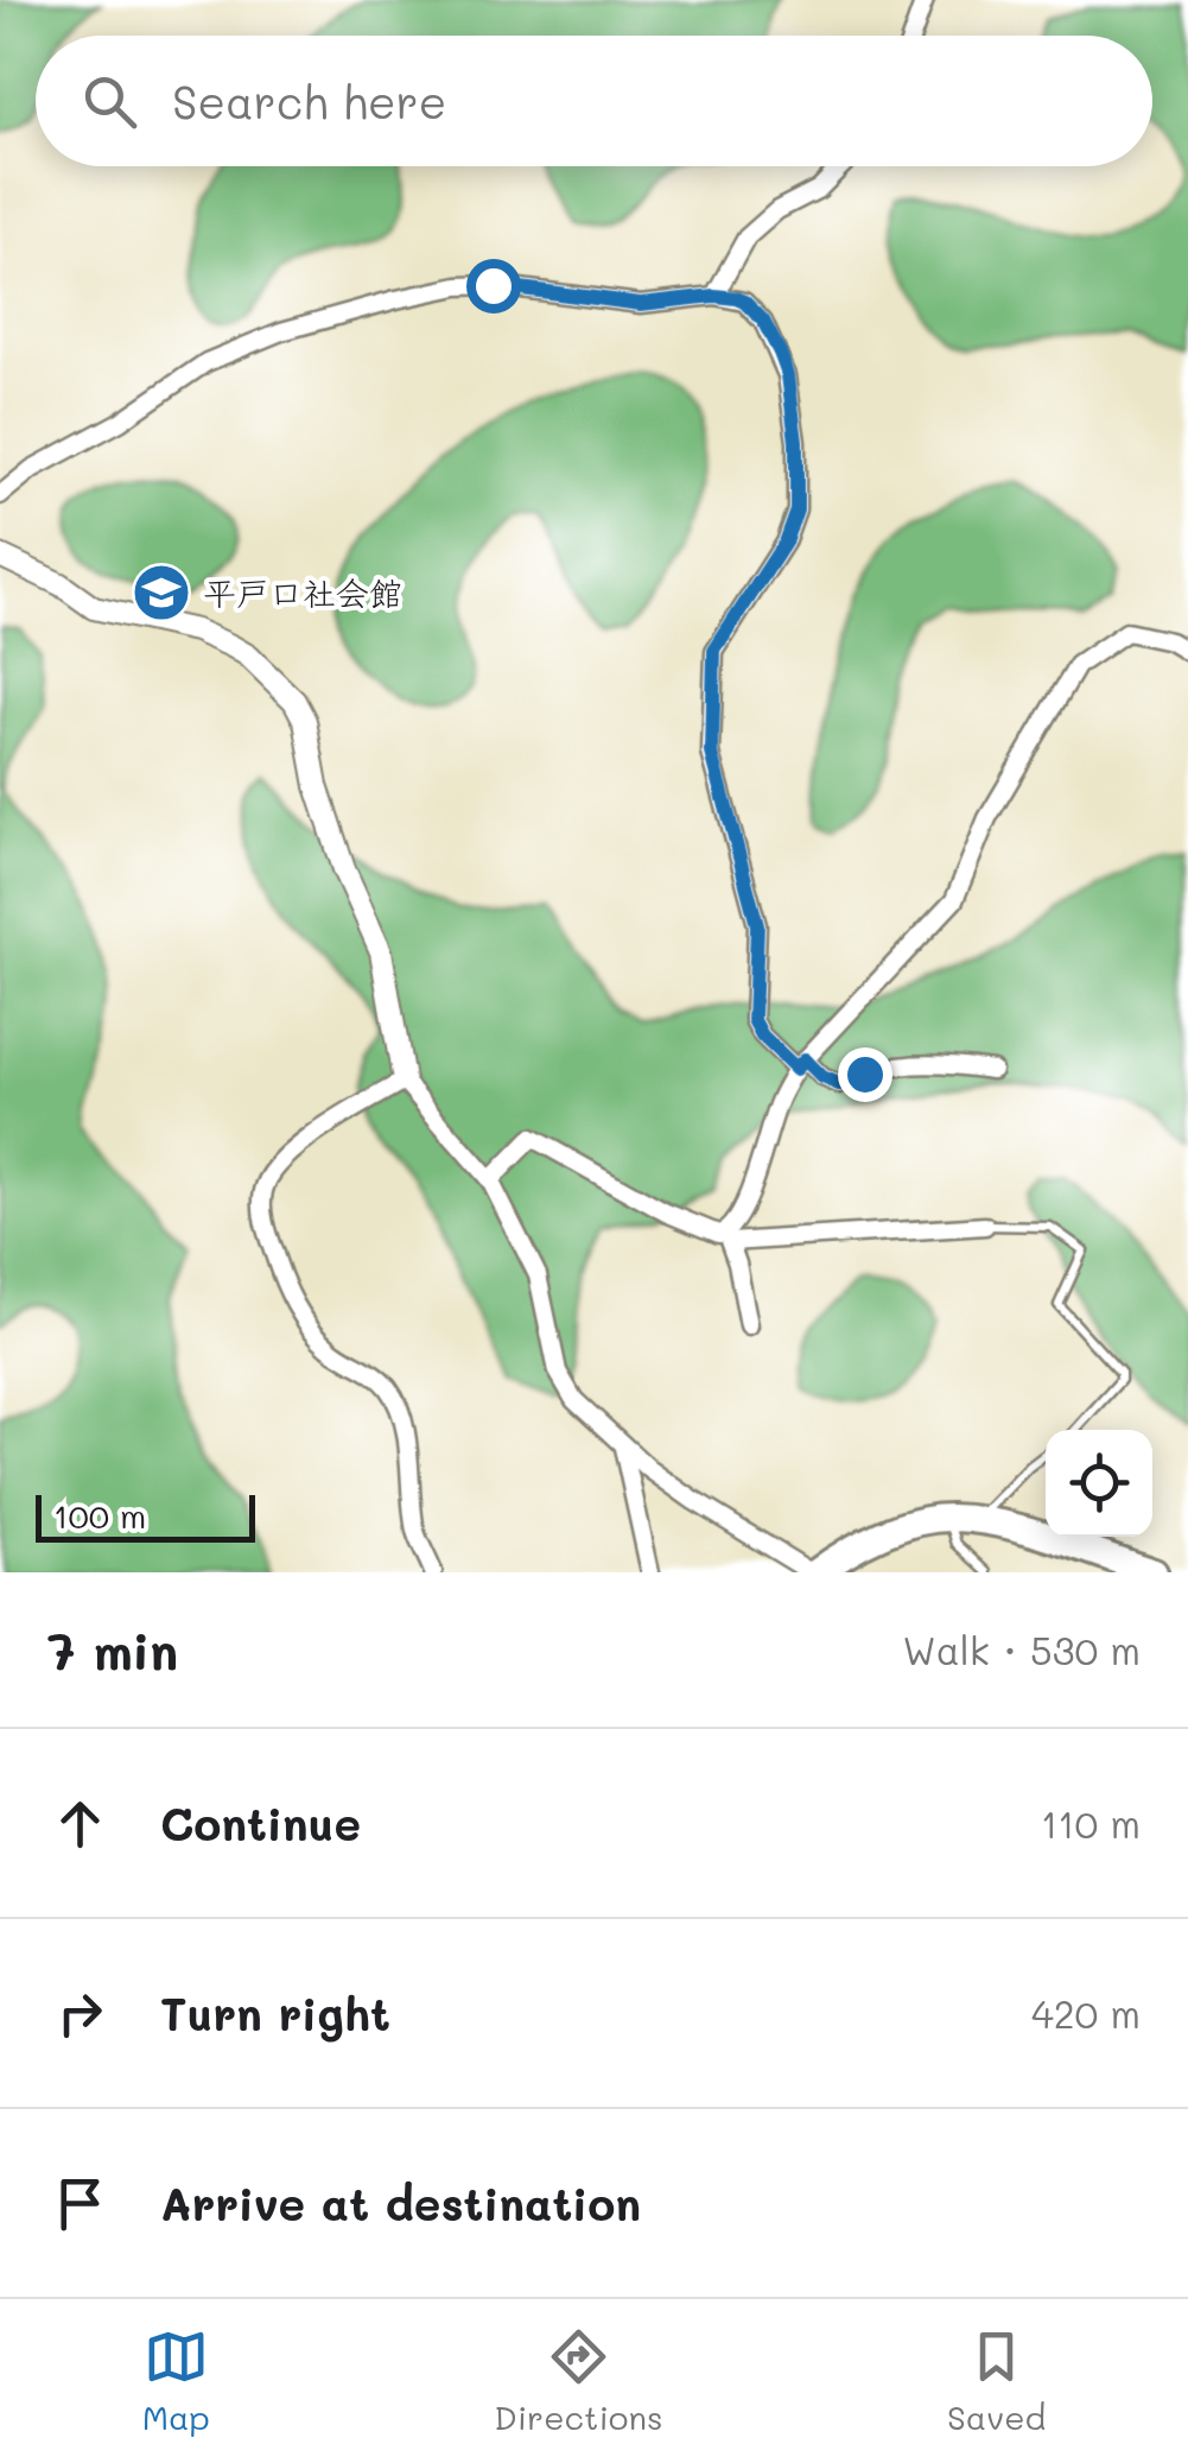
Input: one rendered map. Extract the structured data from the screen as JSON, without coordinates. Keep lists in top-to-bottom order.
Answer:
{
  "places": {
    "school or university": ["平戸口社会館"]
  },
  "scale_bar": "100 m",
  "page": {
    "search": "Search here",
    "scale": "100 m",
    "heading": ["7 min", "Walk · 530 m"],
    "list": [
      ["Continue", "110 m"],
      ["Turn right", "420 m"],
      "Arrive at destination"
    ],
    "nav": ["Map", "Directions", "Saved"]
  }
}
